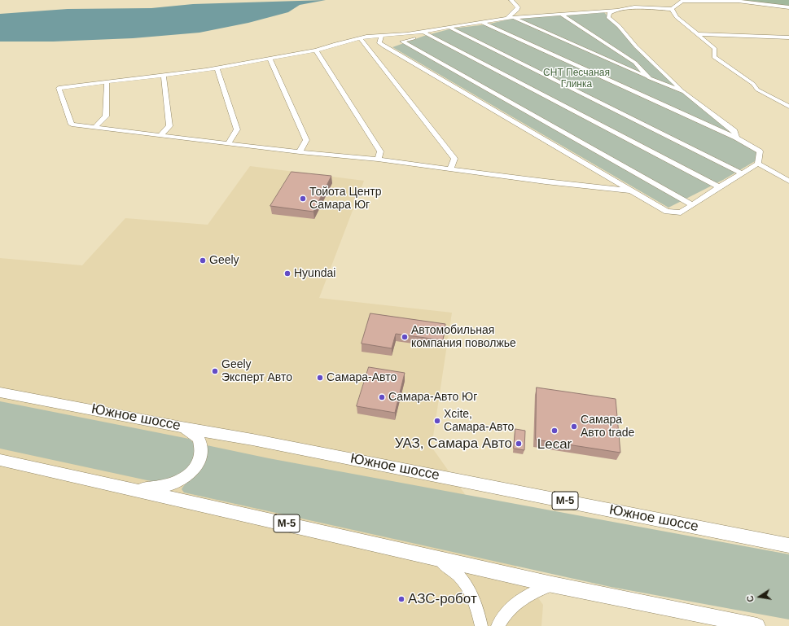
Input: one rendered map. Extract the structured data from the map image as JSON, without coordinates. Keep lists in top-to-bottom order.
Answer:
{
  "streets": {
    "main road": ["Южное шоссе", "М-5"]
  },
  "parks": ["СНТ Песчаная Глинка"],
  "places": [
    "Тойота Центр Самара Юг",
    "Geely",
    "Hyundai",
    "Автомобильная компания поволжье",
    "Geely Эксперт Авто",
    "Самара-Авто",
    "Самара-Авто Юг",
    "Xcite, Самара-Авто",
    "Самара Авто trade",
    "Lecar",
    "УАЗ, Самара Авто",
    "АЗС-робот"
  ],
  "north": "left"
}
